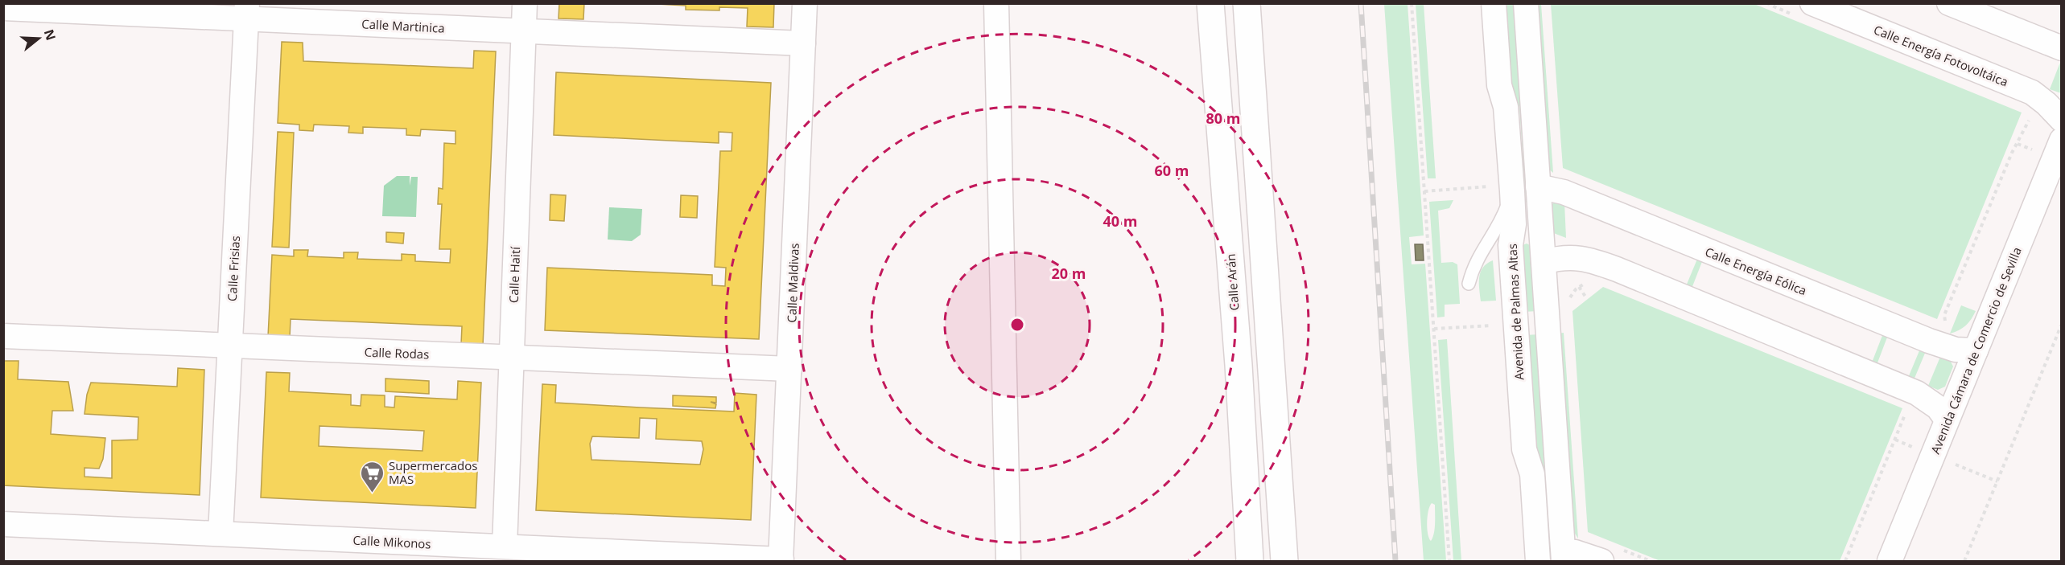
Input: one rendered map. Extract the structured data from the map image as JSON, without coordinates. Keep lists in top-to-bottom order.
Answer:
{
  "streets": {
    "street": [
      "Calle Martinica",
      "Calle Energía Fotovoltáica",
      "Calle Frisias",
      "Calle Energía Eólica",
      "Calle Haití",
      "Calle Arán",
      "Calle Maldivas",
      "Avenida de Palmas Altas",
      "Avenida Cámara de Comercio de Sevilla",
      "Calle Rodas",
      "Calle Mikonos"
    ]
  },
  "crossings": [
    ["Calle Martinica", "Calle Frisias"],
    ["Calle Martinica", "Calle Haití"],
    ["Calle Martinica", "Calle Maldivas"],
    ["Calle Frisias", "Calle Rodas"],
    ["Calle Frisias", "Calle Mikonos"],
    ["Calle Energía Eólica", "Avenida Cámara de Comercio de Sevilla"],
    ["Calle Haití", "Calle Rodas"],
    ["Calle Haití", "Calle Mikonos"],
    ["Calle Maldivas", "Calle Rodas"],
    ["Calle Maldivas", "Calle Mikonos"]
  ],
  "places": {
    "supermarket": ["Supermercados MAS"]
  },
  "north": "right",
  "rings": [
    "80 m",
    "60 m",
    "40 m",
    "20 m"
  ]
}
